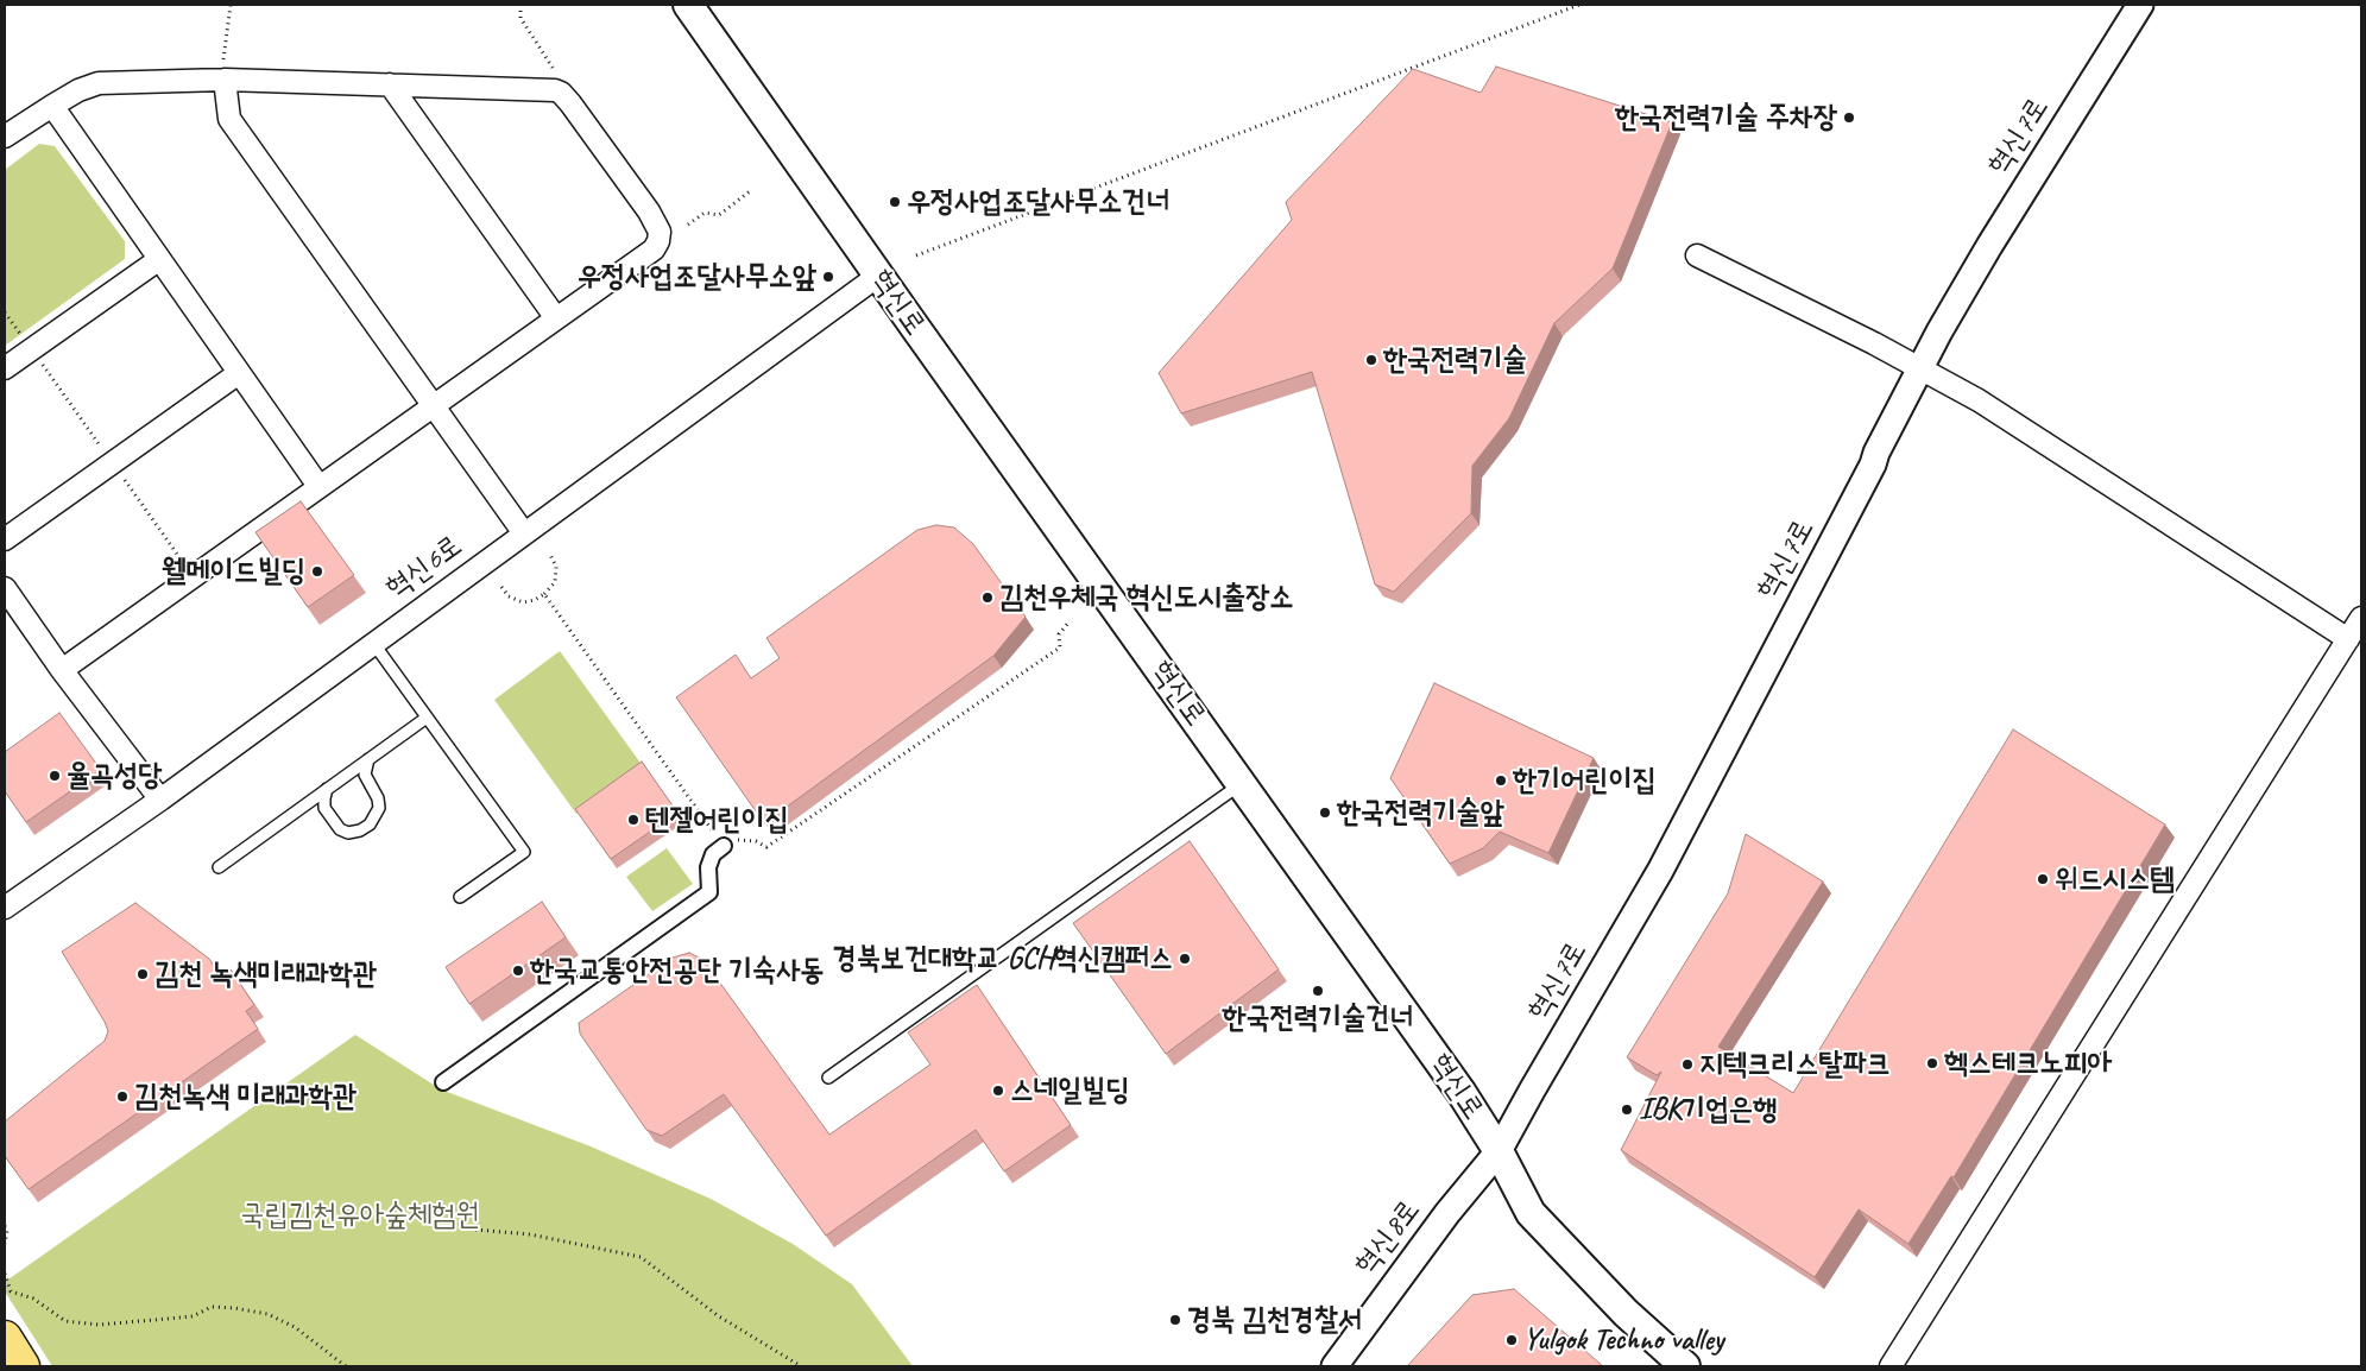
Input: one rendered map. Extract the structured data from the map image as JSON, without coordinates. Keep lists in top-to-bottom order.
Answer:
{
  "streets": {
    "main road": ["혁신로"],
    "street": ["혁신7로", "혁신6로", "혁신8로"]
  },
  "crossings": [
    ["혁신7로", "혁신로"],
    ["혁신7로", "혁신8로"],
    ["혁신로", "혁신6로"],
    ["혁신로", "혁신8로"]
  ],
  "parks": ["국립김천유아숲체험원"],
  "places": [
    "한국전력기술 주차장",
    "우정사업조달사무소건너",
    "우정사업조달사무소앞",
    "한국전력기술",
    "웰메이드빌딩",
    "김천우체국 혁신도시출장소",
    "율곡성당",
    "한기어린이집",
    "한국전력기술앞",
    "텐젤어린이집",
    "위드시스템",
    "경북보건대학교 GCH혁신캠퍼스",
    "한국교통안전공단 기숙사동",
    "김천 녹색미래과학관",
    "한국전력기술건너",
    "헥스테크노피아",
    "지텍크리스탈파크",
    "스네일빌딩",
    "김천녹색 미래과학관",
    "IBK기업은행",
    "경북 김천경찰서",
    "Yulgok Techno valley"
  ]
}
